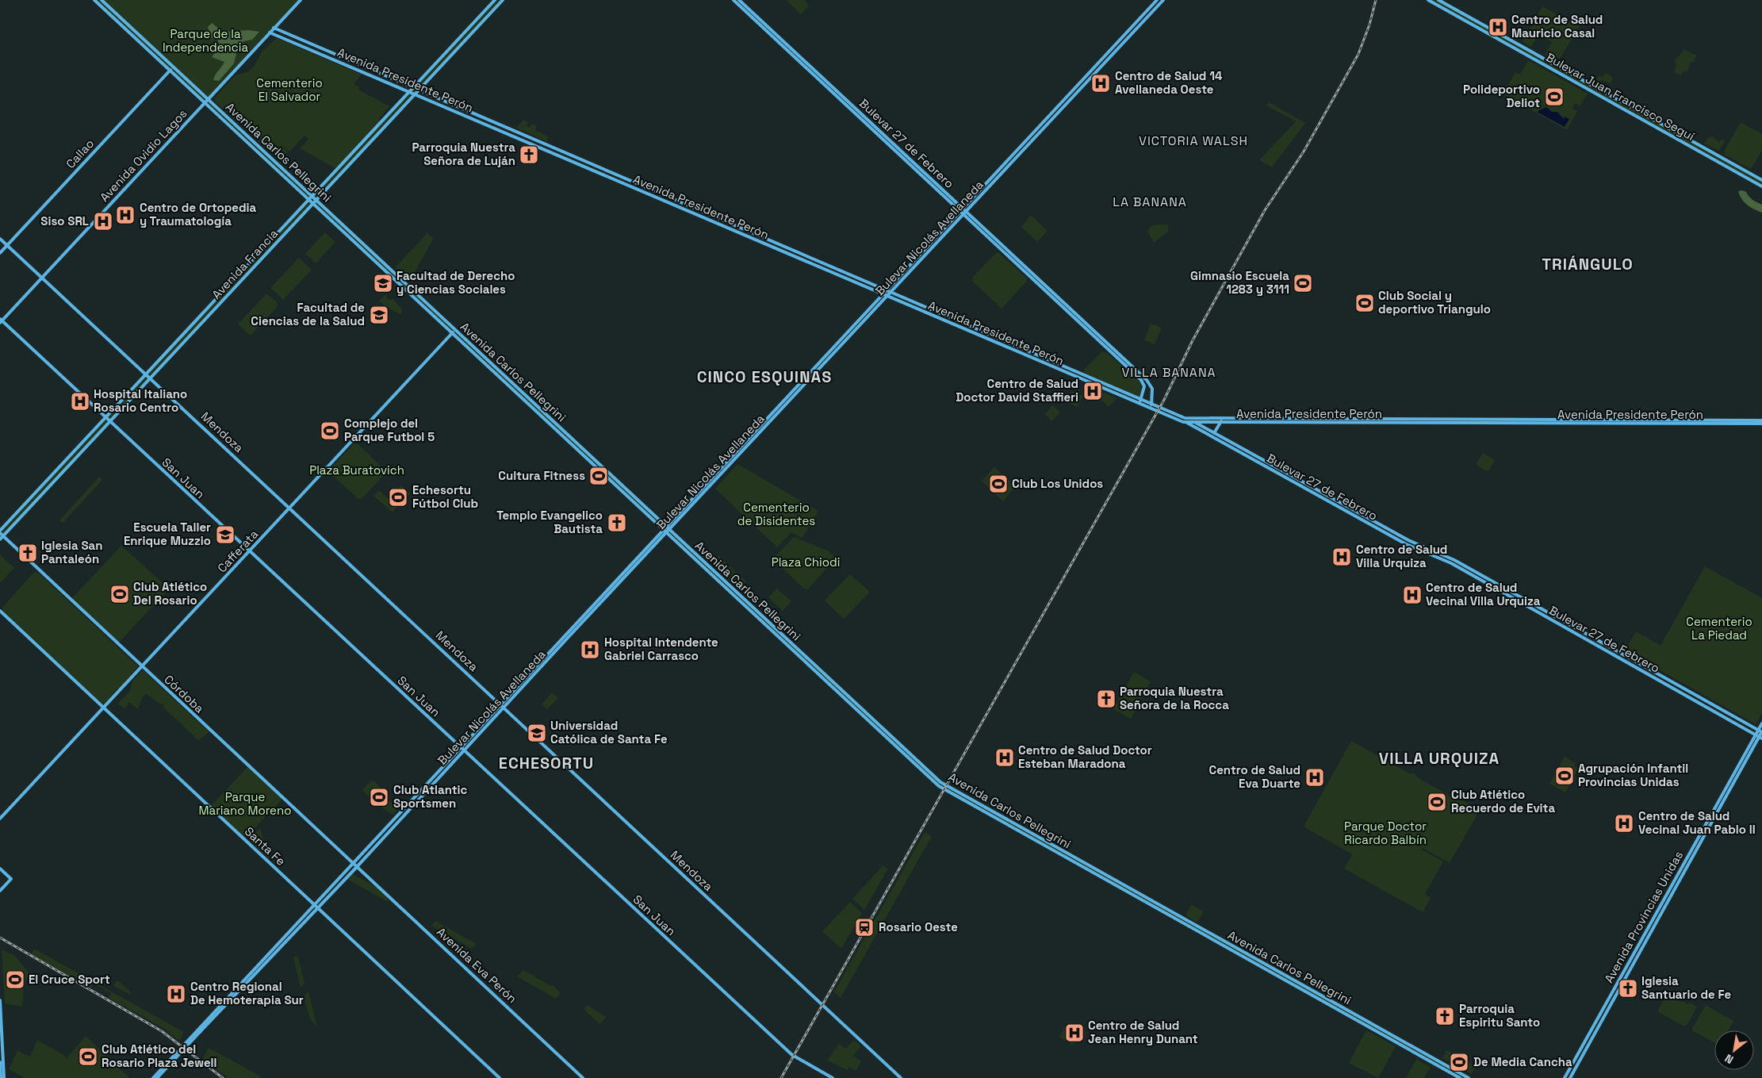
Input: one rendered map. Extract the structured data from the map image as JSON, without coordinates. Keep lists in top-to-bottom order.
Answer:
{
  "streets": {
    "main road": [
      "Avenida Presidente Perón",
      "Bulevar Juan Francisco Seguí",
      "Bulevar 27 de Febrero",
      "Avenida Carlos Pellegrini",
      "Callao",
      "Avenida Ovidio Lagos",
      "Bulevar Nicolás Avellaneda",
      "Avenida Francia",
      "Mendoza",
      "San Juan",
      "Cafferata",
      "Córdoba",
      "Santa Fe",
      "Avenida Provincias Unidas",
      "Avenida Eva Perón"
    ]
  },
  "crossings": [
    ["Avenida Presidente Perón", "Bulevar 27 de Febrero"],
    ["Avenida Presidente Perón", "Avenida Ovidio Lagos"],
    ["Avenida Presidente Perón", "Bulevar Nicolás Avellaneda"],
    ["Avenida Presidente Perón", "Avenida Francia"],
    ["Bulevar 27 de Febrero", "Bulevar Nicolás Avellaneda"],
    ["Bulevar 27 de Febrero", "Avenida Provincias Unidas"],
    ["Avenida Carlos Pellegrini", "Callao"],
    ["Avenida Carlos Pellegrini", "Avenida Ovidio Lagos"],
    ["Avenida Carlos Pellegrini", "Bulevar Nicolás Avellaneda"],
    ["Avenida Carlos Pellegrini", "Avenida Francia"],
    ["Avenida Carlos Pellegrini", "Cafferata"],
    ["Callao", "Mendoza"],
    ["Avenida Ovidio Lagos", "Mendoza"],
    ["Avenida Ovidio Lagos", "San Juan"],
    ["Bulevar Nicolás Avellaneda", "Mendoza"],
    ["Bulevar Nicolás Avellaneda", "San Juan"],
    ["Bulevar Nicolás Avellaneda", "Córdoba"],
    ["Bulevar Nicolás Avellaneda", "Santa Fe"],
    ["Bulevar Nicolás Avellaneda", "Avenida Eva Perón"],
    ["Avenida Francia", "Mendoza"],
    ["Avenida Francia", "San Juan"],
    ["Avenida Francia", "Córdoba"],
    ["Mendoza", "Cafferata"],
    ["San Juan", "Cafferata"],
    ["Cafferata", "Córdoba"],
    ["Cafferata", "Santa Fe"],
    ["Córdoba", "Avenida Eva Perón"]
  ],
  "districts": [
    "VICTORIA WALSH",
    "LA BANANA",
    "TRIÁNGULO",
    "VILLA BANANA",
    "CINCO ESQUINAS",
    "VILLA URQUIZA",
    "ECHESORTU"
  ],
  "parks": [
    "Parque de la Independencia",
    "Cementerio El Salvador",
    "Plaza Buratovich",
    "Cementerio de Disidentes",
    "Plaza Chiodi",
    "Cementerio La Piedad",
    "Parque Mariano Moreno",
    "Parque Doctor Ricardo Balbín"
  ],
  "places": {
    "hospital": [
      "Centro de Salud Mauricio Casal",
      "Centro de Salud 14 Avellaneda Oeste",
      "Centro de Ortopedia y Traumatología",
      "Siso SRL",
      "Centro de Salud Doctor David Staffieri",
      "Hospital Italiano Rosario Centro",
      "Centro de Salud Villa Urquiza",
      "Centro de Salud Vecinal Villa Urquiza",
      "Hospital Intendente Gabriel Carrasco",
      "Centro de Salud Doctor Esteban Maradona",
      "Centro de Salud Eva Duarte",
      "Centro de Salud Vecinal Juan Pablo II",
      "Centro Regional De Hemoterapia Sur",
      "Centro de Salud Jean Henry Dunant"
    ],
    "sports": [
      "Polideportivo Deliot",
      "Gimnasio Escuela 1283 y 3111",
      "Club Social y deportivo Triangulo",
      "Complejo del Parque Futbol 5",
      "Cultura Fitness",
      "Club Los Unidos",
      "Echesortu Fútbol Club",
      "Club Atlético Del Rosario",
      "Agrupación Infantil Provincias Unidas",
      "Club Atlantic Sportsmen",
      "Club Atlético Recuerdo de Evita",
      "El Cruce Sport",
      "Club Atlético del Rosario Plaza Jewell",
      "De Media Cancha"
    ],
    "church": [
      "Parroquia Nuestra Señora de Luján",
      "Templo Evangelico Bautista",
      "Iglesia San Pantaleón",
      "Parroquia Nuestra Señora de la Rocca",
      "Iglesia Santuario de Fe",
      "Parroquia Espiritu Santo"
    ],
    "school or university": [
      "Facultad de Derecho y Ciencias Sociales",
      "Facultad de Ciencias de la Salud",
      "Escuela Taller Enrique Muzzio",
      "Universidad Católica de Santa Fe"
    ],
    "station": ["Rosario Oeste"]
  },
  "north": "bottom left"
}
